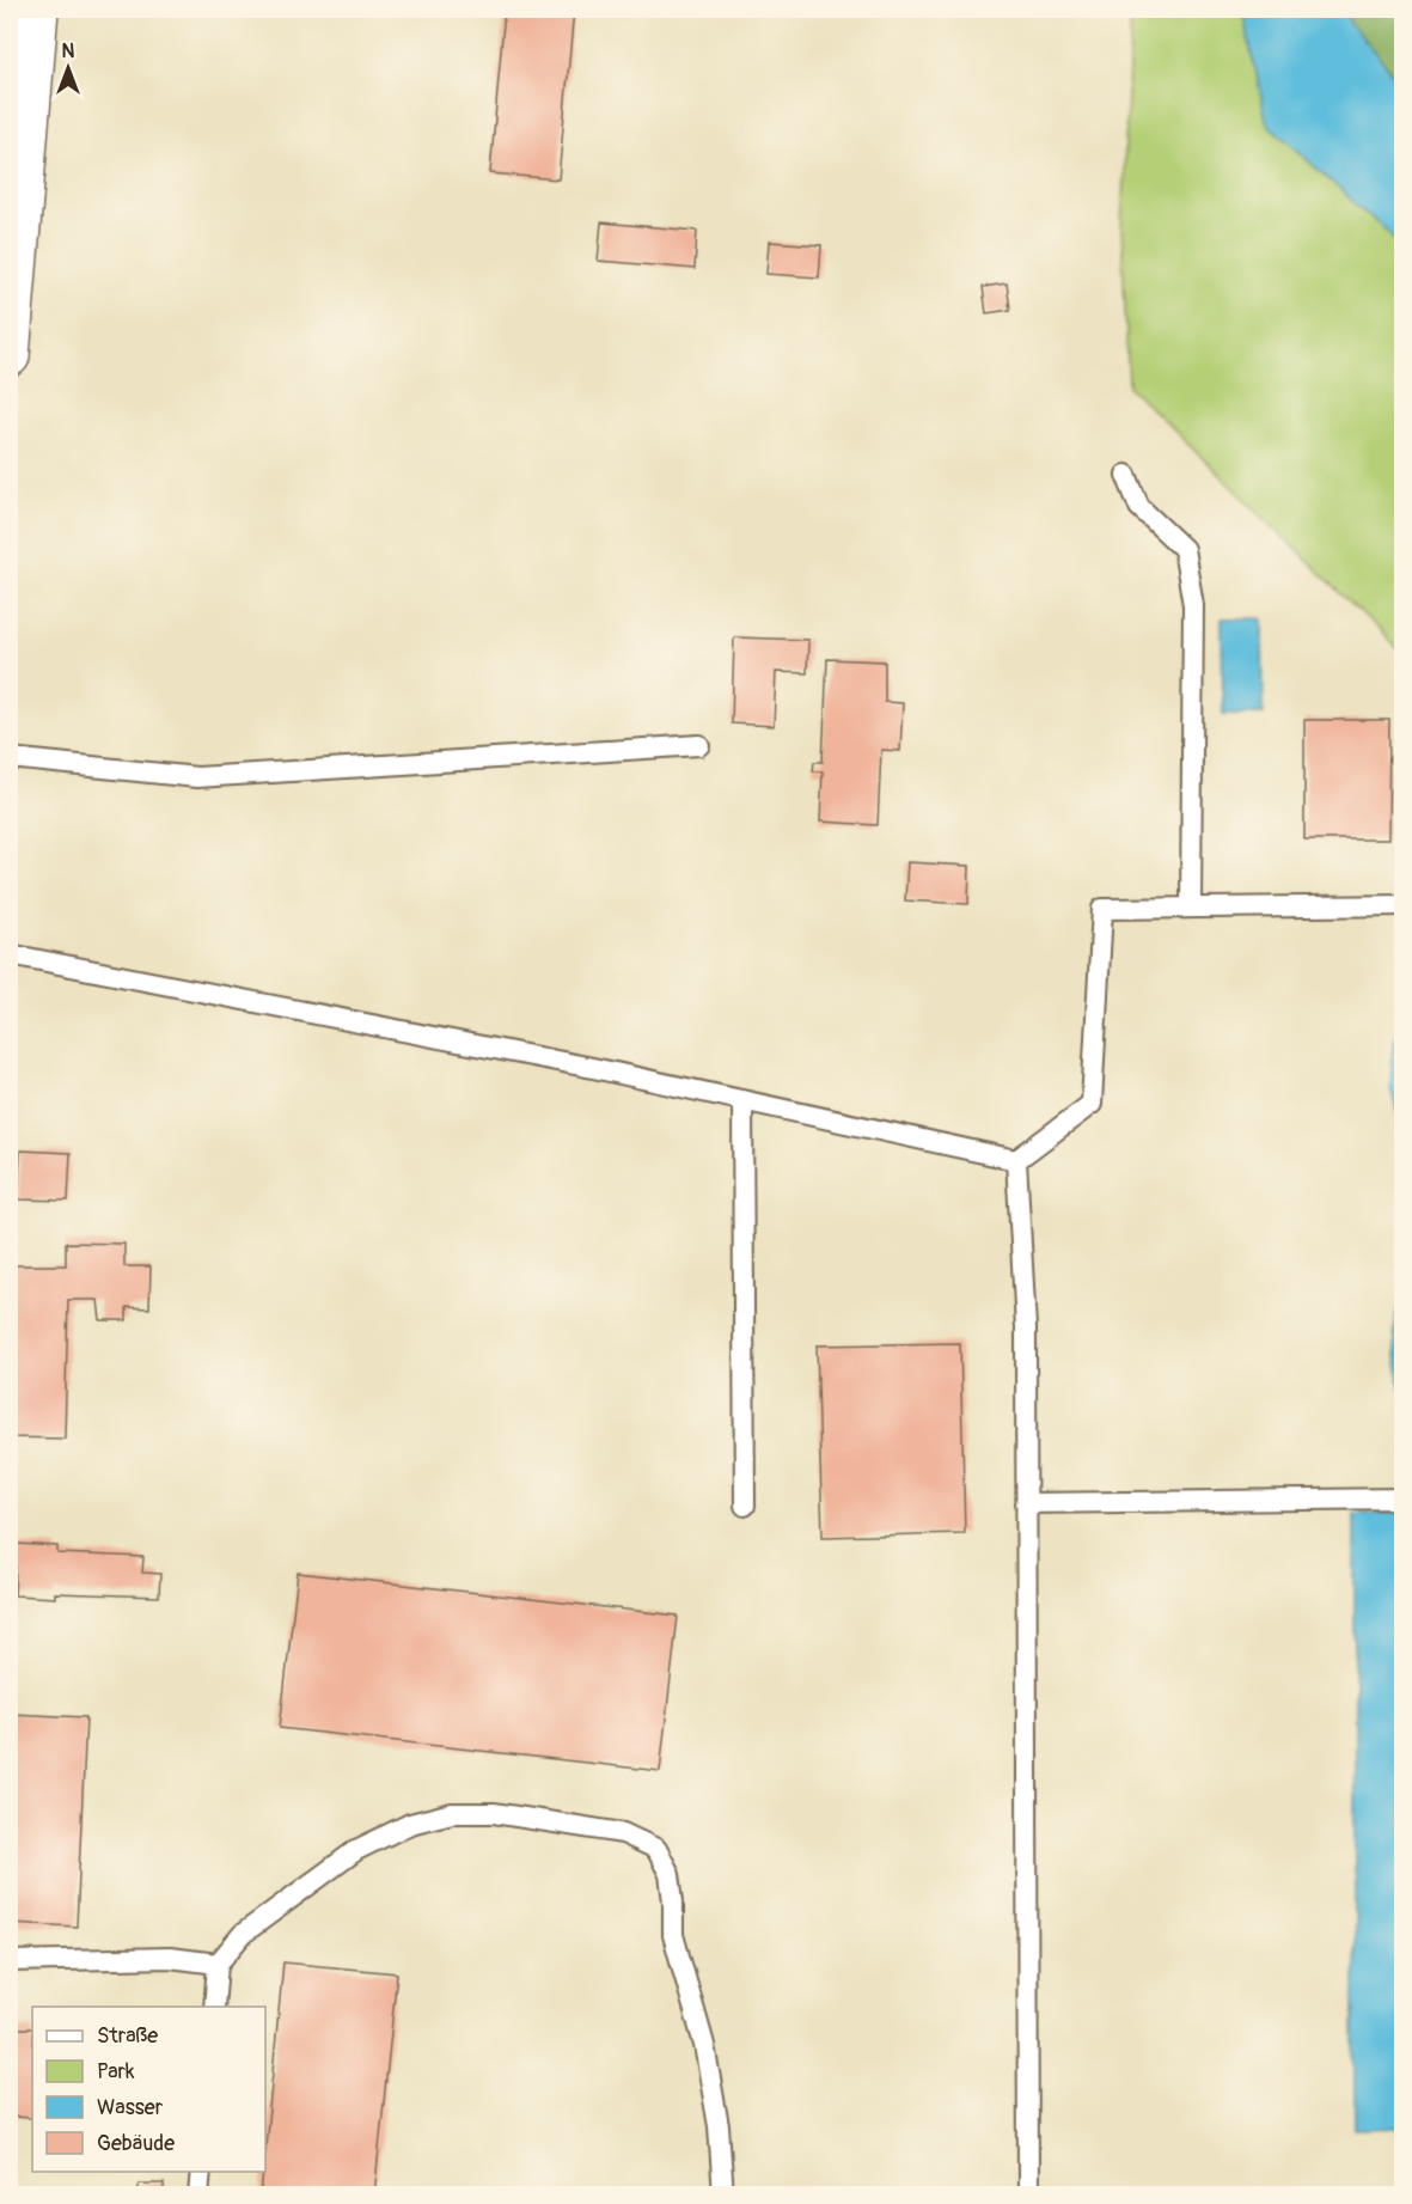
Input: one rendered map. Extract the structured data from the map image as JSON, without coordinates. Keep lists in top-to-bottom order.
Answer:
{
  "legend": [
    "Straße",
    "Park",
    "Wasser",
    "Gebäude"
  ],
  "north": "top"
}
